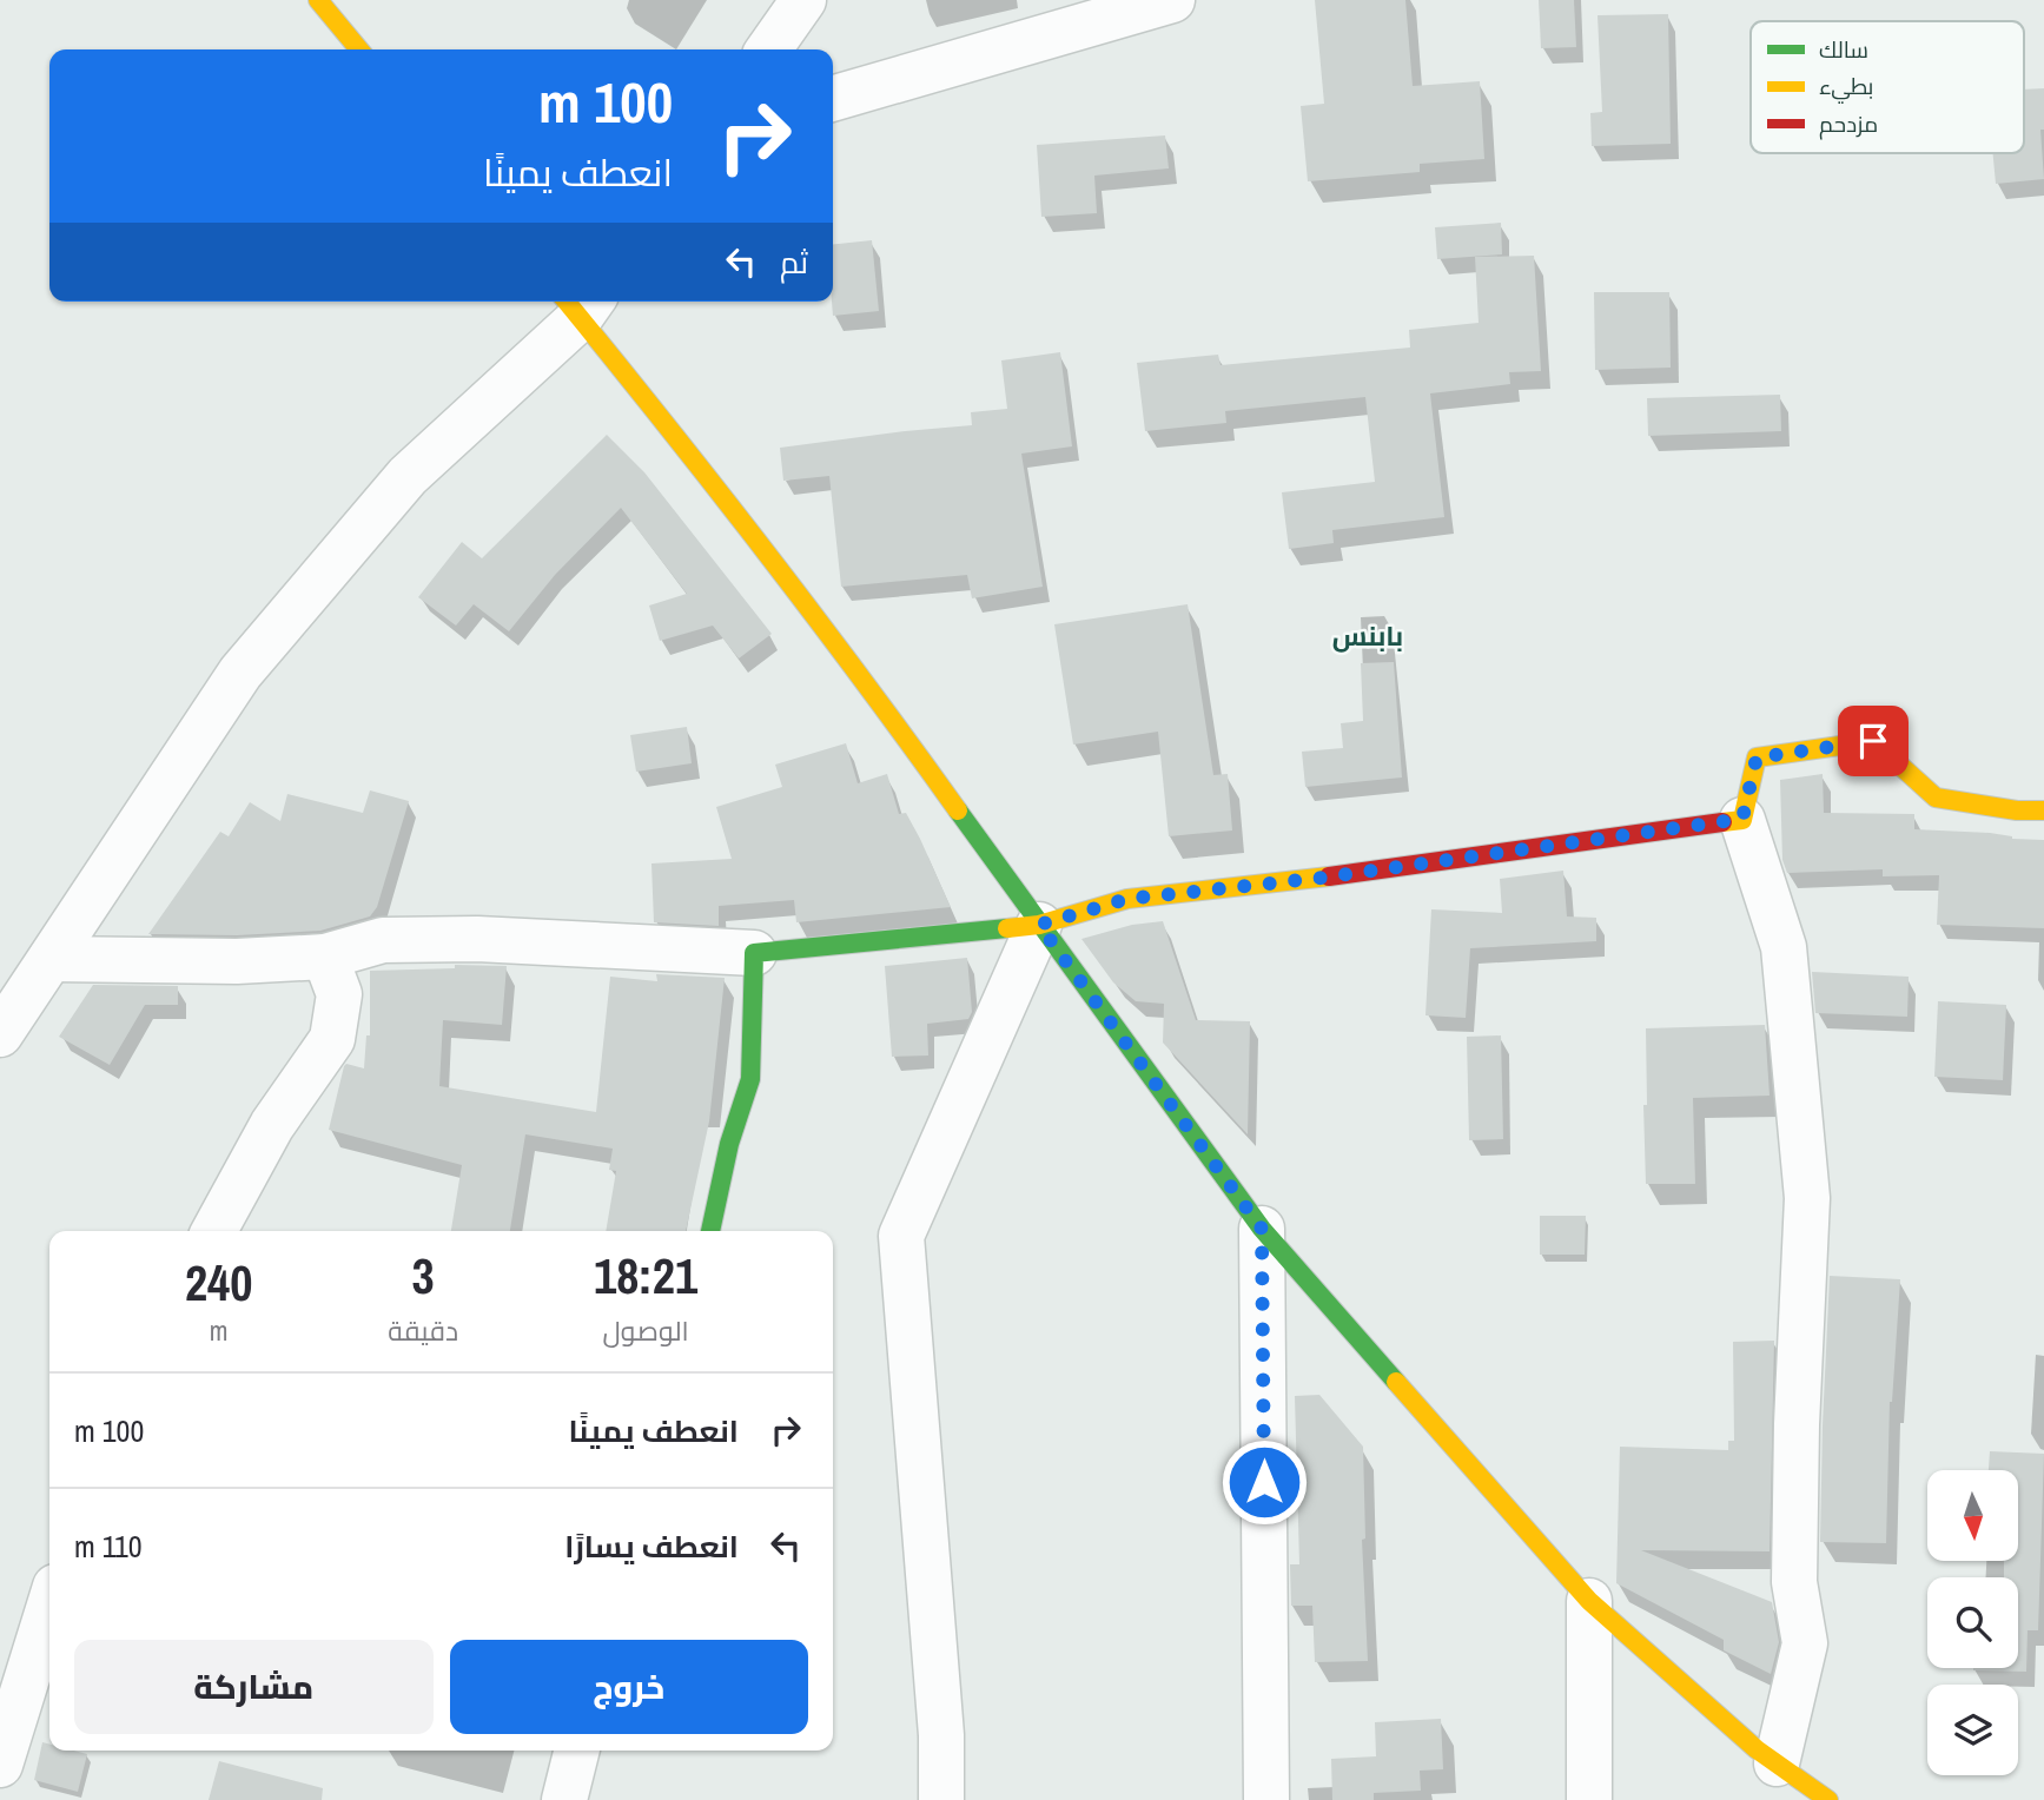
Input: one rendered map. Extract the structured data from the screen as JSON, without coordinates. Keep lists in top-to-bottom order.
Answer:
{
  "districts": ["بابنس"],
  "legend": ["سالك", "بطيء", "مزدحم"],
  "north": "bottom",
  "page": {
    "turn": ["100 m", "انعطف يمينًا"],
    "then": "ثم",
    "eta": [
      "18:21",
      "الوصول",
      "3",
      "دقيقة",
      "240",
      "m"
    ],
    "list": [
      {
        "name": "انعطف يمينًا",
        "value": "100 m"
      },
      {
        "name": "انعطف يسارًا",
        "value": "110 m"
      }
    ],
    "buttons": ["خروج", "مشاركة"]
  }
}
